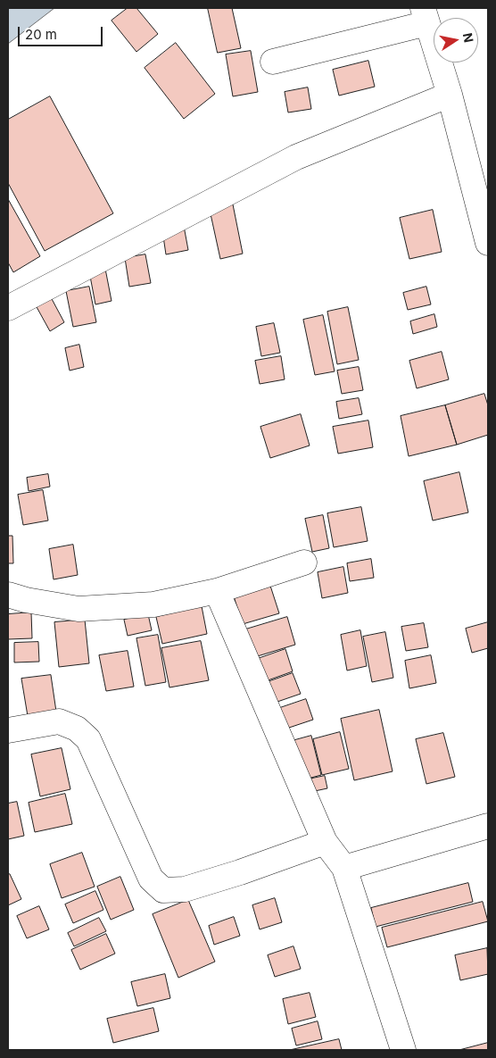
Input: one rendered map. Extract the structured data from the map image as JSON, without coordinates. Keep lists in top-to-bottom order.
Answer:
{
  "scale_bar": "20 m",
  "north": "right"
}
